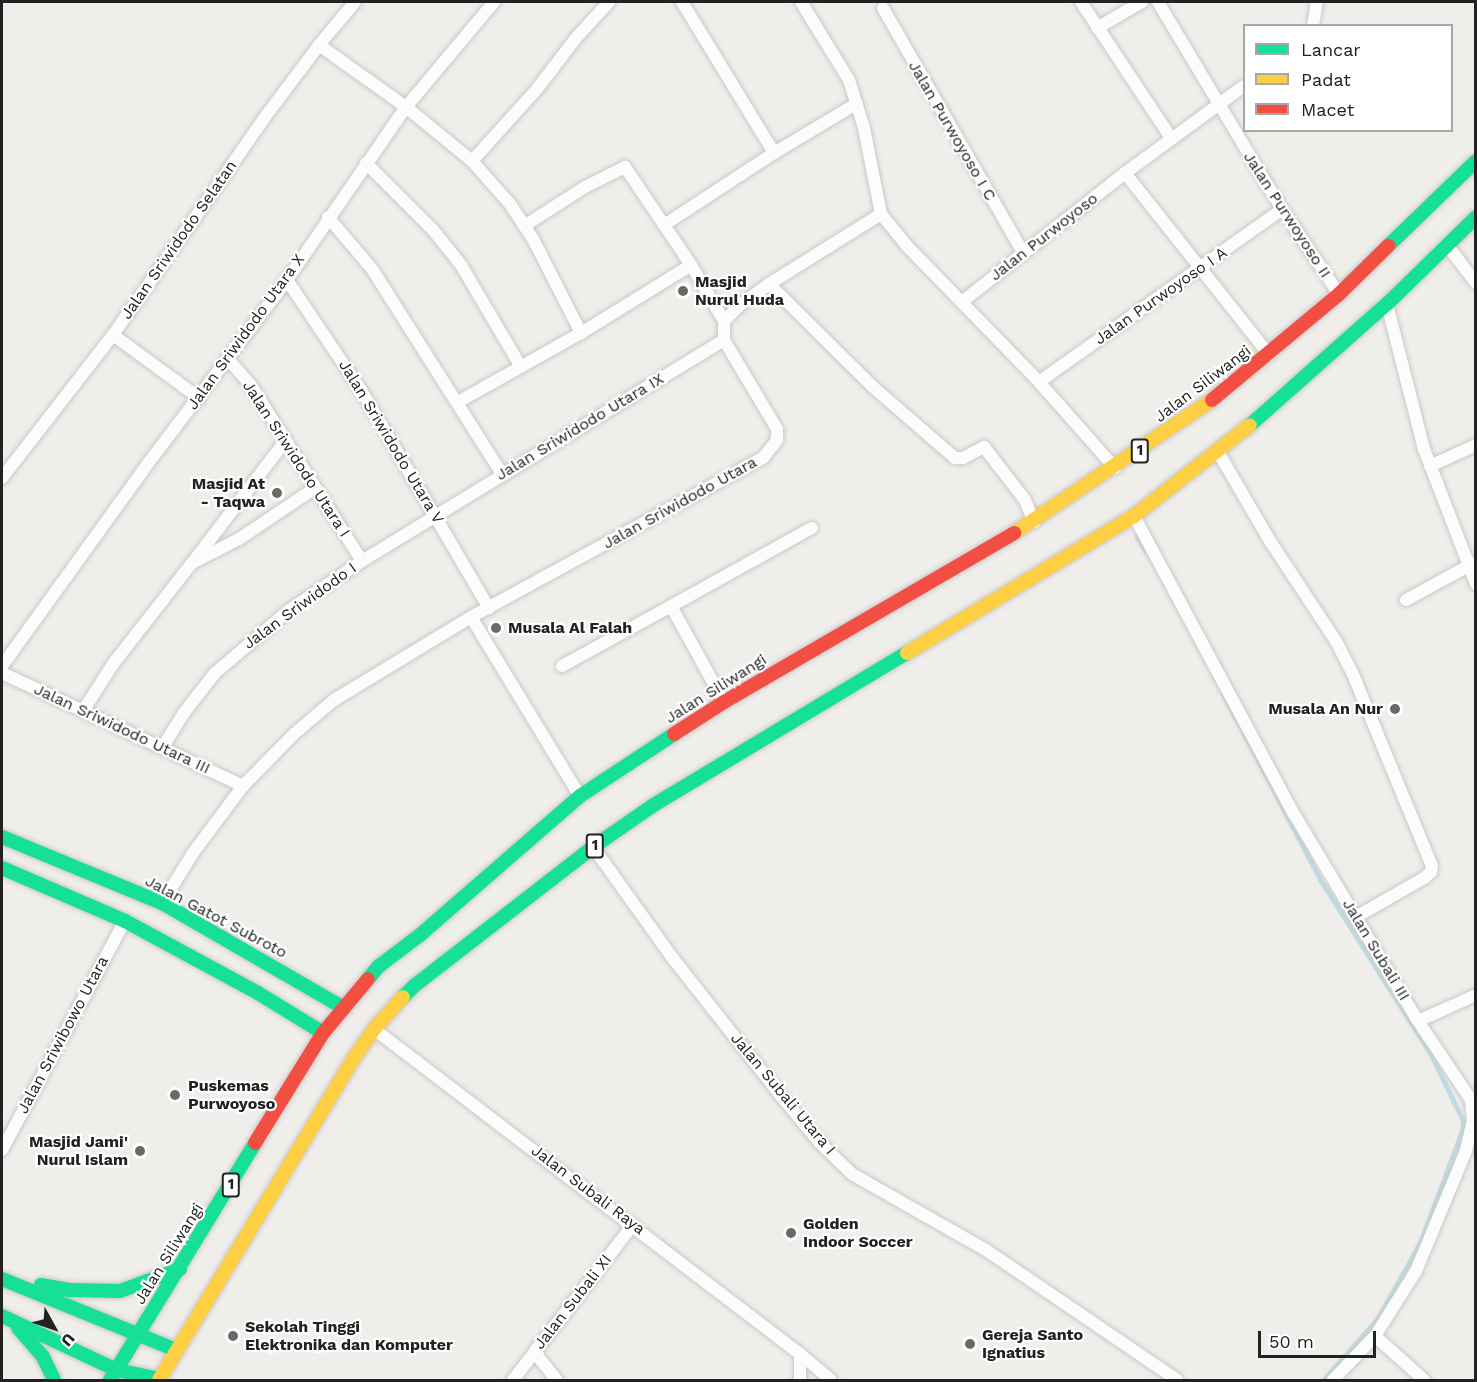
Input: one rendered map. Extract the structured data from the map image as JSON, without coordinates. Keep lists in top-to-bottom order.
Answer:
{
  "streets": {
    "main road": ["Jalan Siliwangi", "1", "Jalan Gatot Subroto"],
    "street": [
      "Jalan Purwoyoso I C",
      "Jalan Purwoyoso II",
      "Jalan Purwoyoso",
      "Jalan Sriwidodo Selatan",
      "Jalan Purwoyoso I A",
      "Jalan Sriwidodo Utara X",
      "Jalan Sriwidodo Utara IX",
      "Jalan Sriwidodo Utara V",
      "Jalan Sriwidodo Utara I",
      "Jalan Sriwidodo Utara",
      "Jalan Sriwidodo I",
      "Jalan Sriwidodo Utara III",
      "Jalan Subali III",
      "Jalan Sriwibowo Utara",
      "Jalan Subali Utara I",
      "Jalan Subali Raya",
      "Jalan Subali XI"
    ]
  },
  "crossings": [
    ["Jalan Purwoyoso I C", "Jalan Purwoyoso"],
    ["Jalan Purwoyoso II", "Jalan Purwoyoso"],
    ["Jalan Purwoyoso II", "Jalan Purwoyoso I A"],
    ["Jalan Purwoyoso II", "Jalan Siliwangi"],
    ["Jalan Sriwidodo Utara X", "Jalan Sriwidodo Utara V"],
    ["Jalan Sriwidodo Utara X", "Jalan Sriwidodo Utara I"],
    ["Jalan Siliwangi", "Jalan Gatot Subroto"],
    ["Jalan Sriwidodo Utara IX", "Jalan Sriwidodo Utara V"],
    ["Jalan Sriwidodo Utara IX", "Jalan Sriwidodo Utara"],
    ["Jalan Sriwidodo Utara IX", "Jalan Sriwidodo I"],
    ["Jalan Sriwidodo Utara V", "Jalan Sriwidodo Utara"],
    ["Jalan Sriwidodo Utara V", "Jalan Sriwidodo I"],
    ["1", "Jalan Gatot Subroto"],
    ["1", "Jalan Subali III"],
    ["1", "Jalan Subali Utara I"],
    ["1", "Jalan Subali Raya"],
    ["Jalan Sriwidodo Utara I", "Jalan Sriwidodo I"],
    ["Jalan Sriwidodo Utara", "Jalan Sriwidodo Utara III"],
    ["Jalan Sriwidodo Utara", "Jalan Gatot Subroto"],
    ["Jalan Sriwidodo I", "Jalan Sriwidodo Utara III"],
    ["Jalan Gatot Subroto", "Jalan Subali Raya"],
    ["Jalan Subali Raya", "Jalan Subali XI"]
  ],
  "places": [
    "Masjid Nurul Huda",
    "Masjid At - Taqwa",
    "Musala Al Falah",
    "Musala An Nur",
    "Puskemas Purwoyoso",
    "Masjid Jami' Nurul Islam",
    "Golden Indoor Soccer",
    "Sekolah Tinggi Elektronika dan Komputer",
    "Gereja Santo Ignatius"
  ],
  "legend": ["Lancar", "Padat", "Macet"],
  "scale_bar": "50 m",
  "north": "bottom right"
}
